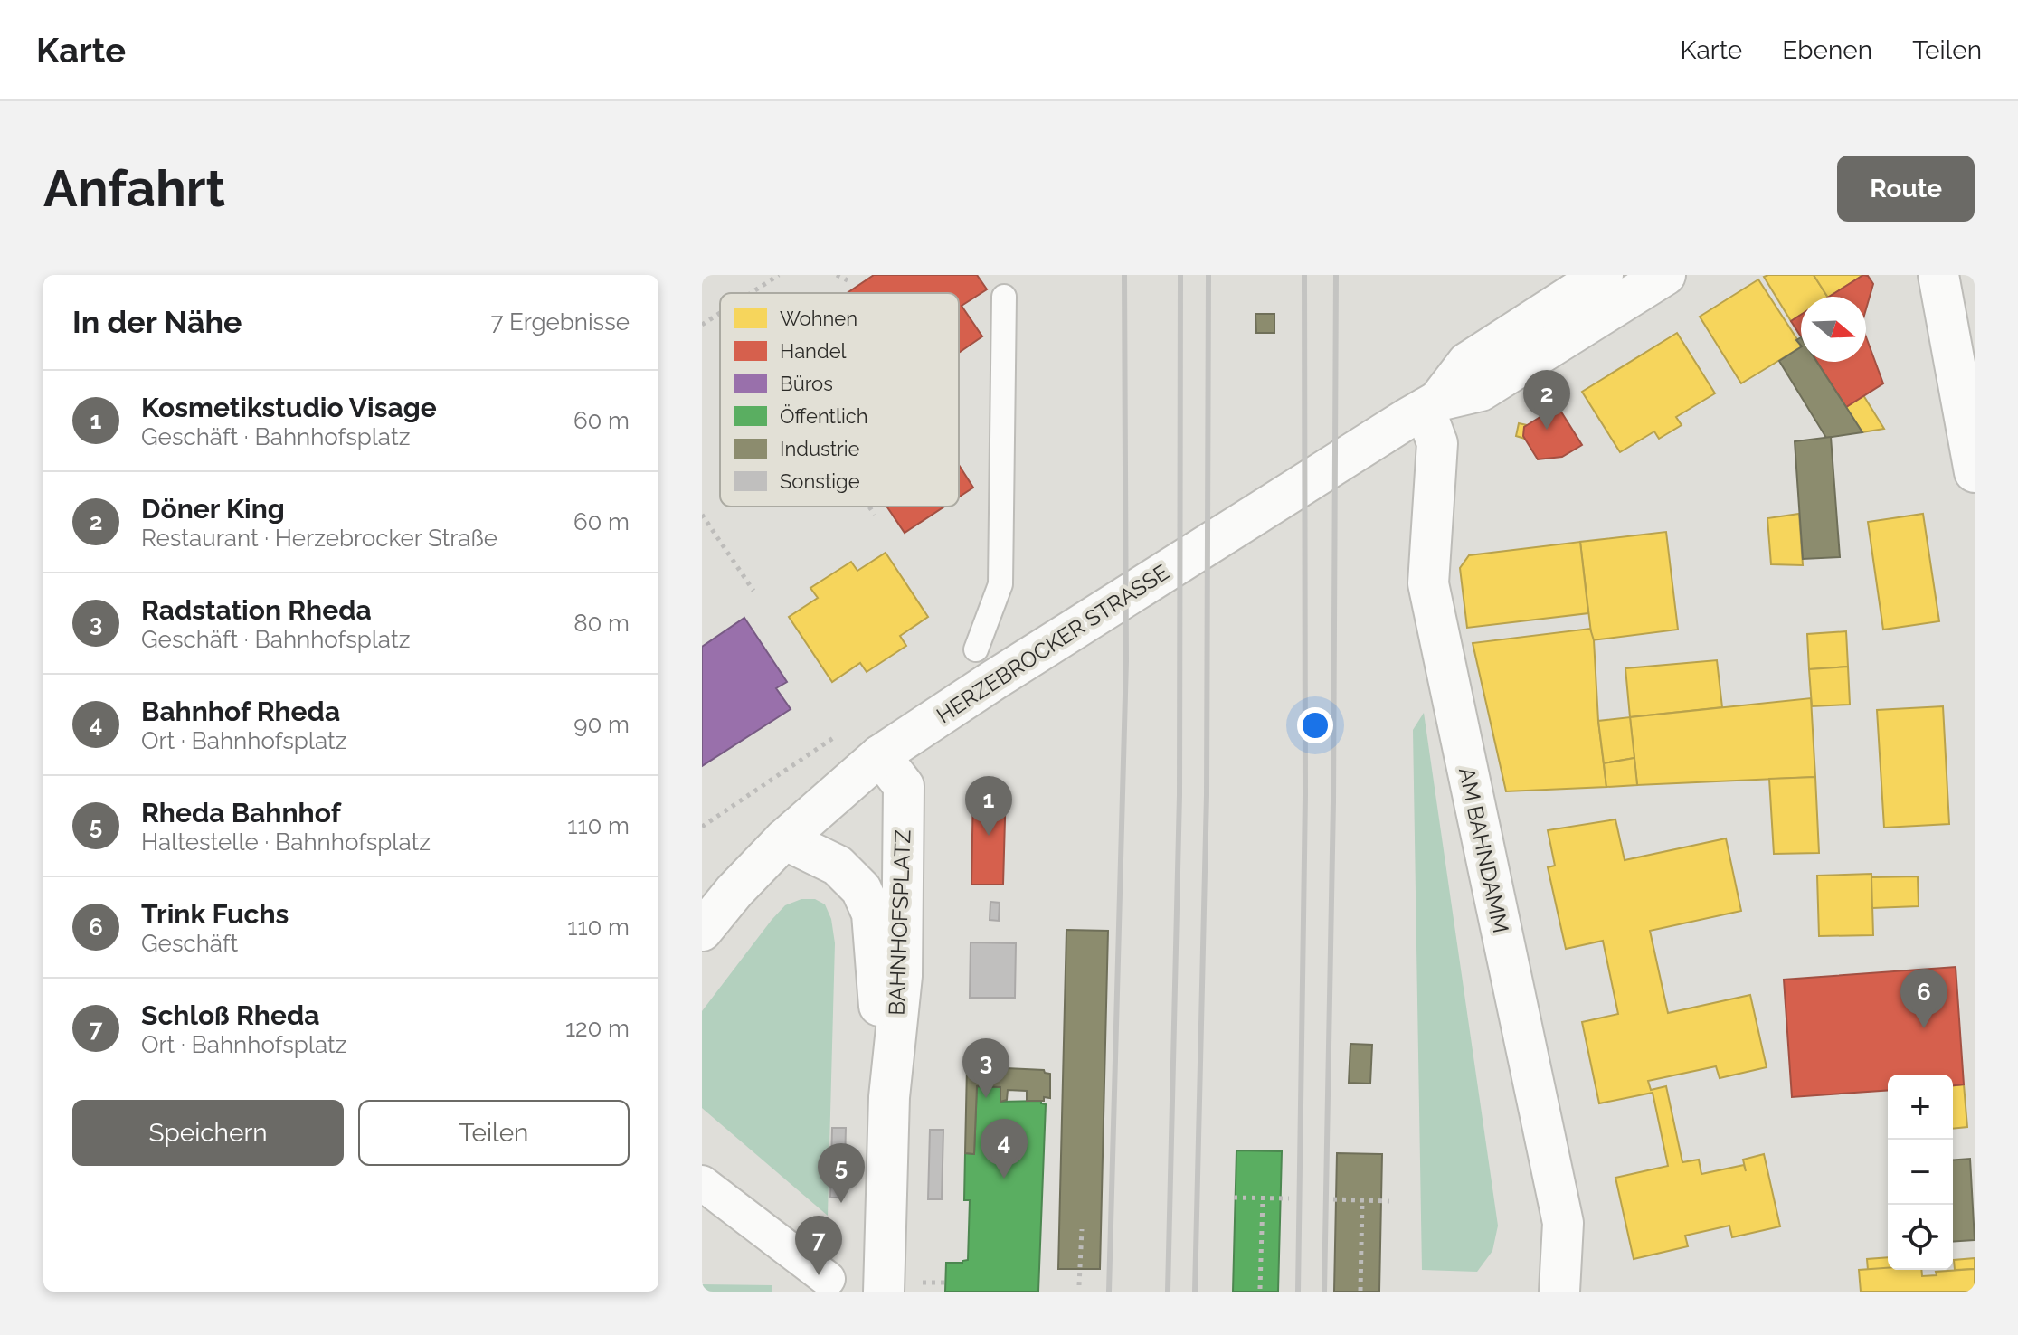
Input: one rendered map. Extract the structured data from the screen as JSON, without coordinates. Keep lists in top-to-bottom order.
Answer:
{
  "streets": {
    "street": ["HERZEBROCKER STRASSE", "AM BAHNDAMM", "BAHNHOFSPLATZ"]
  },
  "crossings": [
    ["HERZEBROCKER STRASSE", "AM BAHNDAMM"],
    ["HERZEBROCKER STRASSE", "BAHNHOFSPLATZ"]
  ],
  "legend": [
    "Wohnen",
    "Handel",
    "Büros",
    "Öffentlich",
    "Industrie",
    "Sonstige"
  ],
  "north": "right",
  "page": {
    "header": "Karte",
    "nav": ["Karte", "Ebenen", "Teilen"],
    "buttons": [
      "Route",
      ["Speichern", "Teilen"]
    ],
    "title": "Anfahrt",
    "heading": ["In der Nähe", "7 Ergebnisse"],
    "list": [
      {
        "mark": "1",
        "name": "Kosmetikstudio Visage",
        "note": "Geschäft · Bahnhofsplatz",
        "value": "60 m"
      },
      {
        "mark": "2",
        "name": "Döner King",
        "note": "Restaurant · Herzebrocker Straße",
        "value": "60 m"
      },
      {
        "mark": "3",
        "name": "Radstation Rheda",
        "note": "Geschäft · Bahnhofsplatz",
        "value": "80 m"
      },
      {
        "mark": "4",
        "name": "Bahnhof Rheda",
        "note": "Ort · Bahnhofsplatz",
        "value": "90 m"
      },
      {
        "mark": "5",
        "name": "Rheda Bahnhof",
        "note": "Haltestelle · Bahnhofsplatz",
        "value": "110 m"
      },
      {
        "mark": "6",
        "name": "Trink Fuchs",
        "note": "Geschäft",
        "value": "110 m"
      },
      {
        "mark": "7",
        "name": "Schloß Rheda",
        "note": "Ort · Bahnhofsplatz",
        "value": "120 m"
      }
    ],
    "pins": [
      "2",
      "1",
      "6",
      "3",
      "4",
      "5",
      "7"
    ],
    "map_buttons": ["+", "−"]
  }
}
